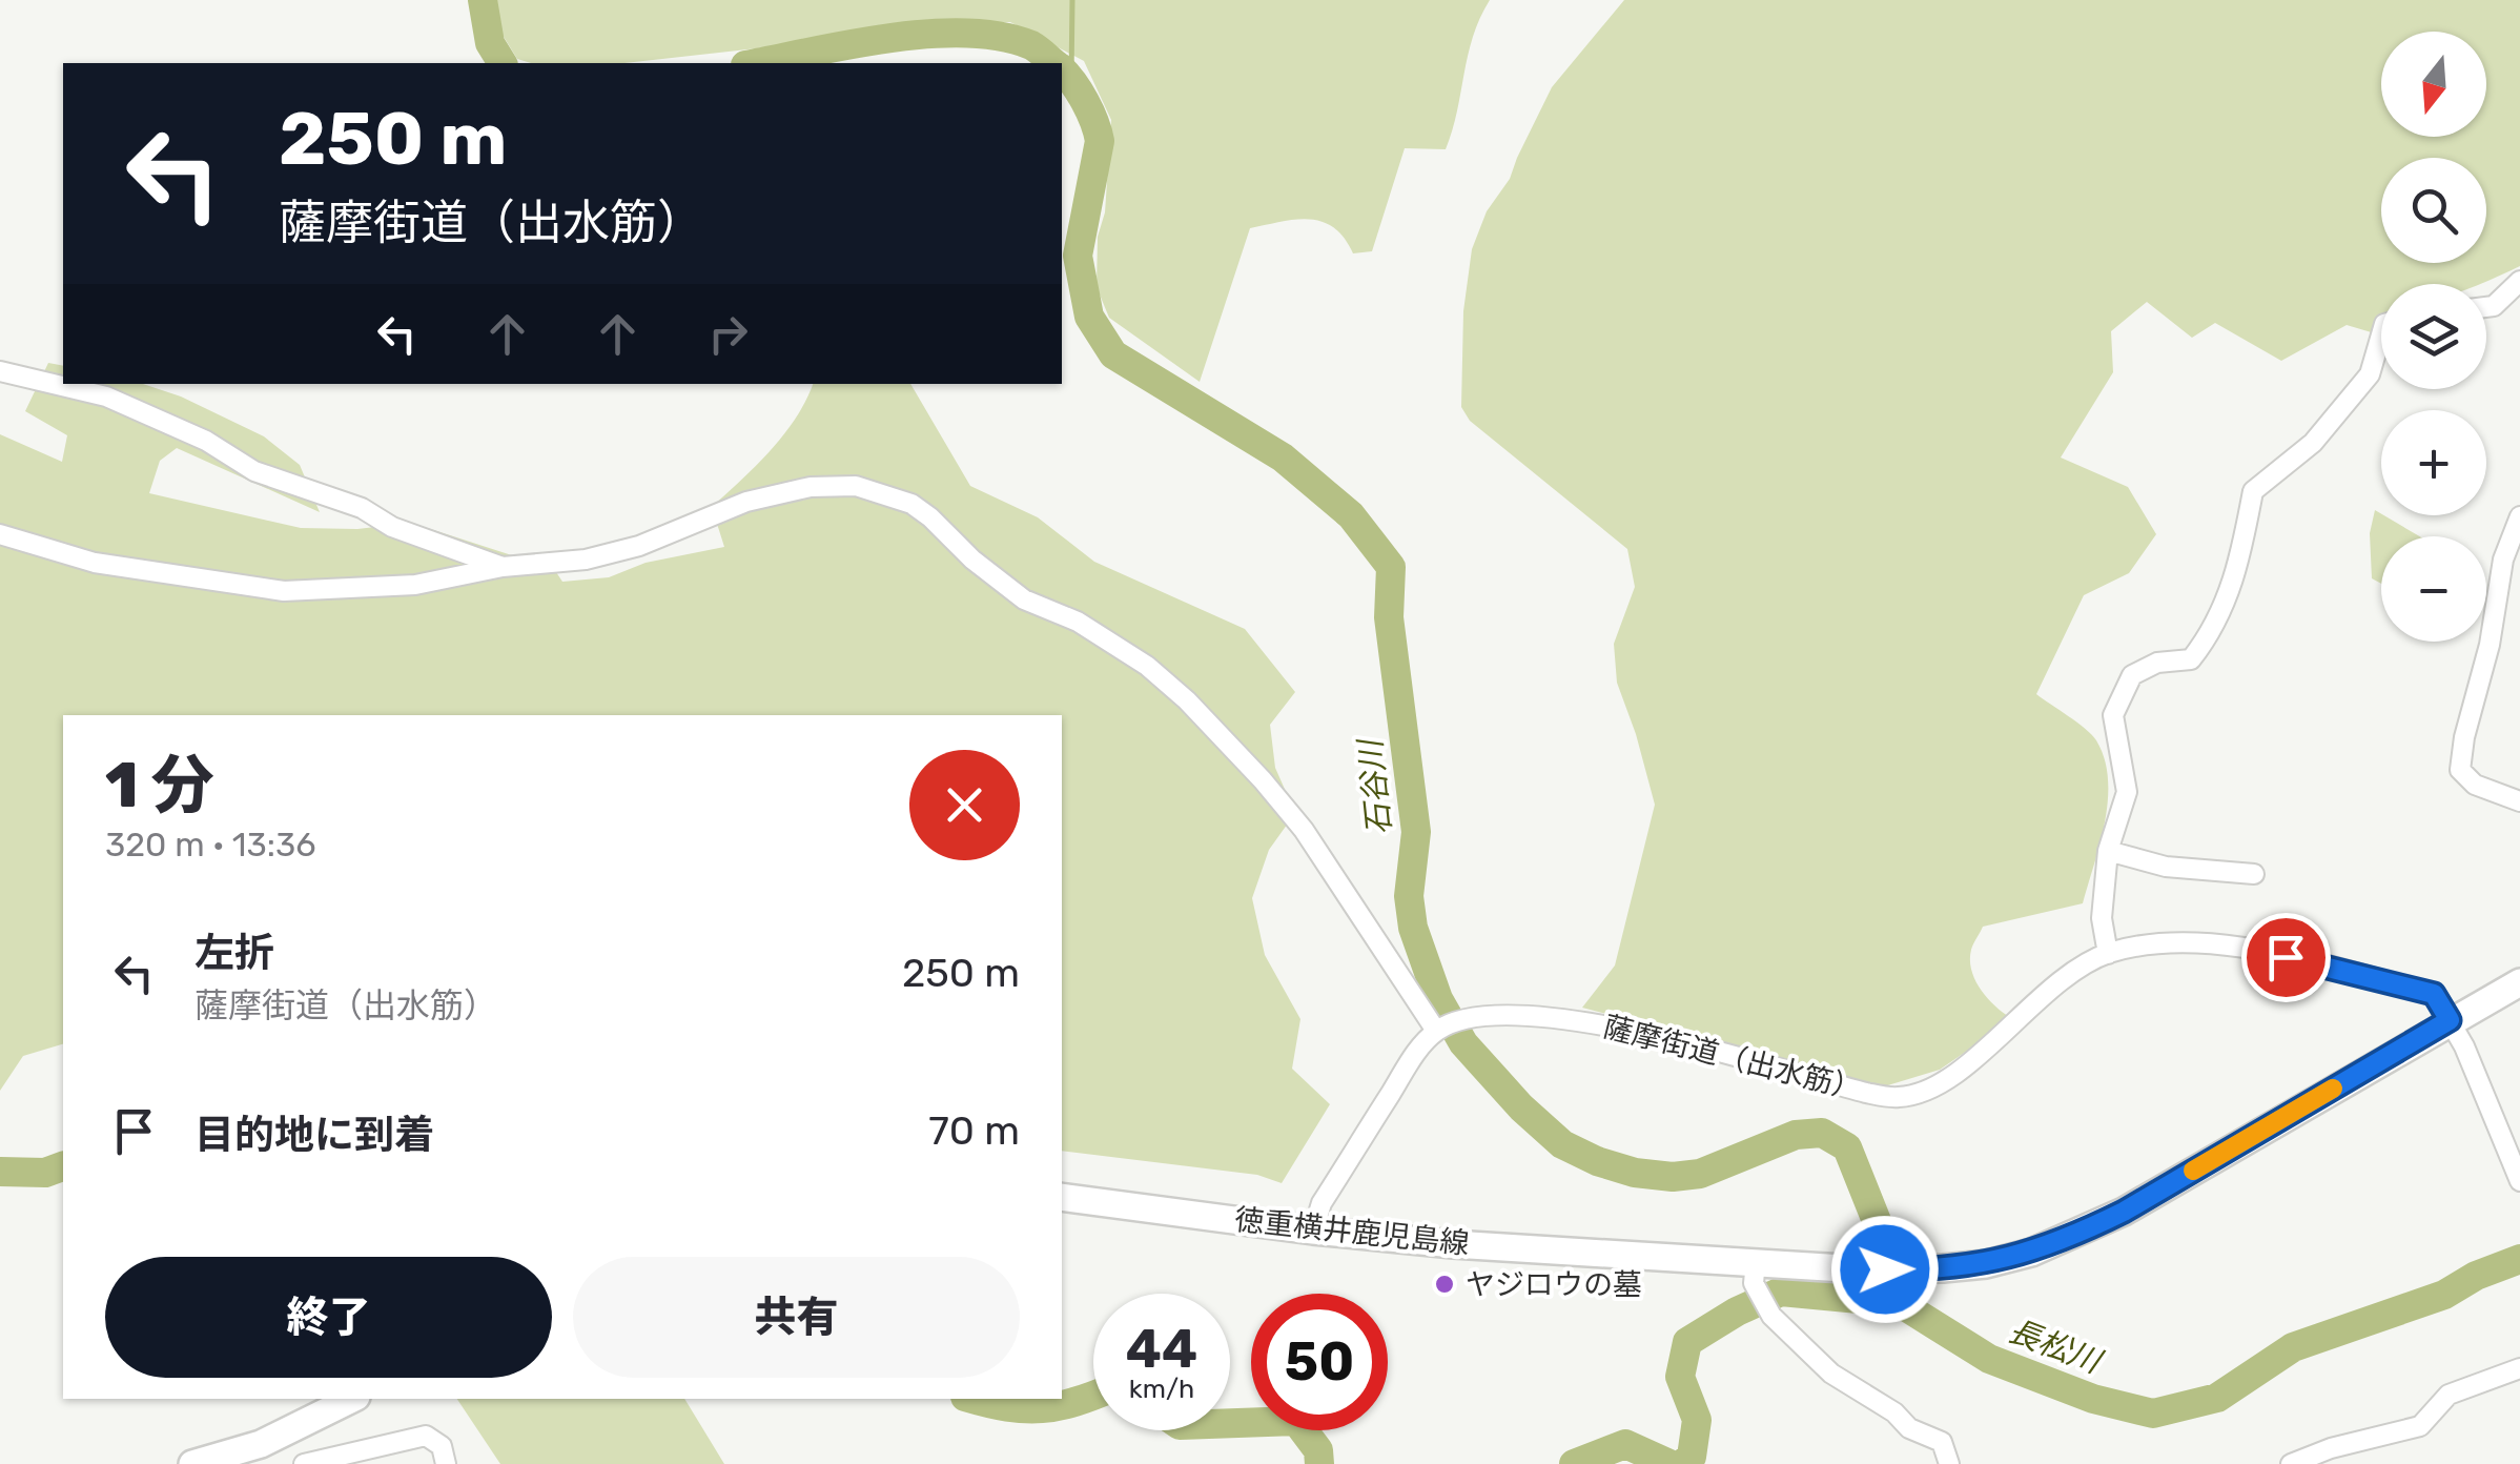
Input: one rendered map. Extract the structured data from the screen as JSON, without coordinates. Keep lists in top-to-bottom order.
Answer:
{
  "streets": {
    "main road": ["徳重横井鹿児島線"],
    "street": ["薩摩街道（出水筋）"]
  },
  "crossings": [
    ["薩摩街道（出水筋）", "徳重横井鹿児島線"]
  ],
  "water": ["石谷川", "長松川"],
  "places": ["ヤジロウの墓"],
  "north": "bottom",
  "page": {
    "map_buttons": ["+", "−"],
    "turn": ["250 m", "薩摩街道（出水筋）"],
    "heading": ["1 分", "320 m · 13:36"],
    "list": [
      {
        "name": "左折",
        "note": "薩摩街道（出水筋）",
        "value": "250 m"
      },
      {
        "name": "目的地に到着",
        "value": "70 m"
      }
    ],
    "buttons": ["終了", "共有"],
    "speed": "44 km/h",
    "limit": "50"
  }
}
